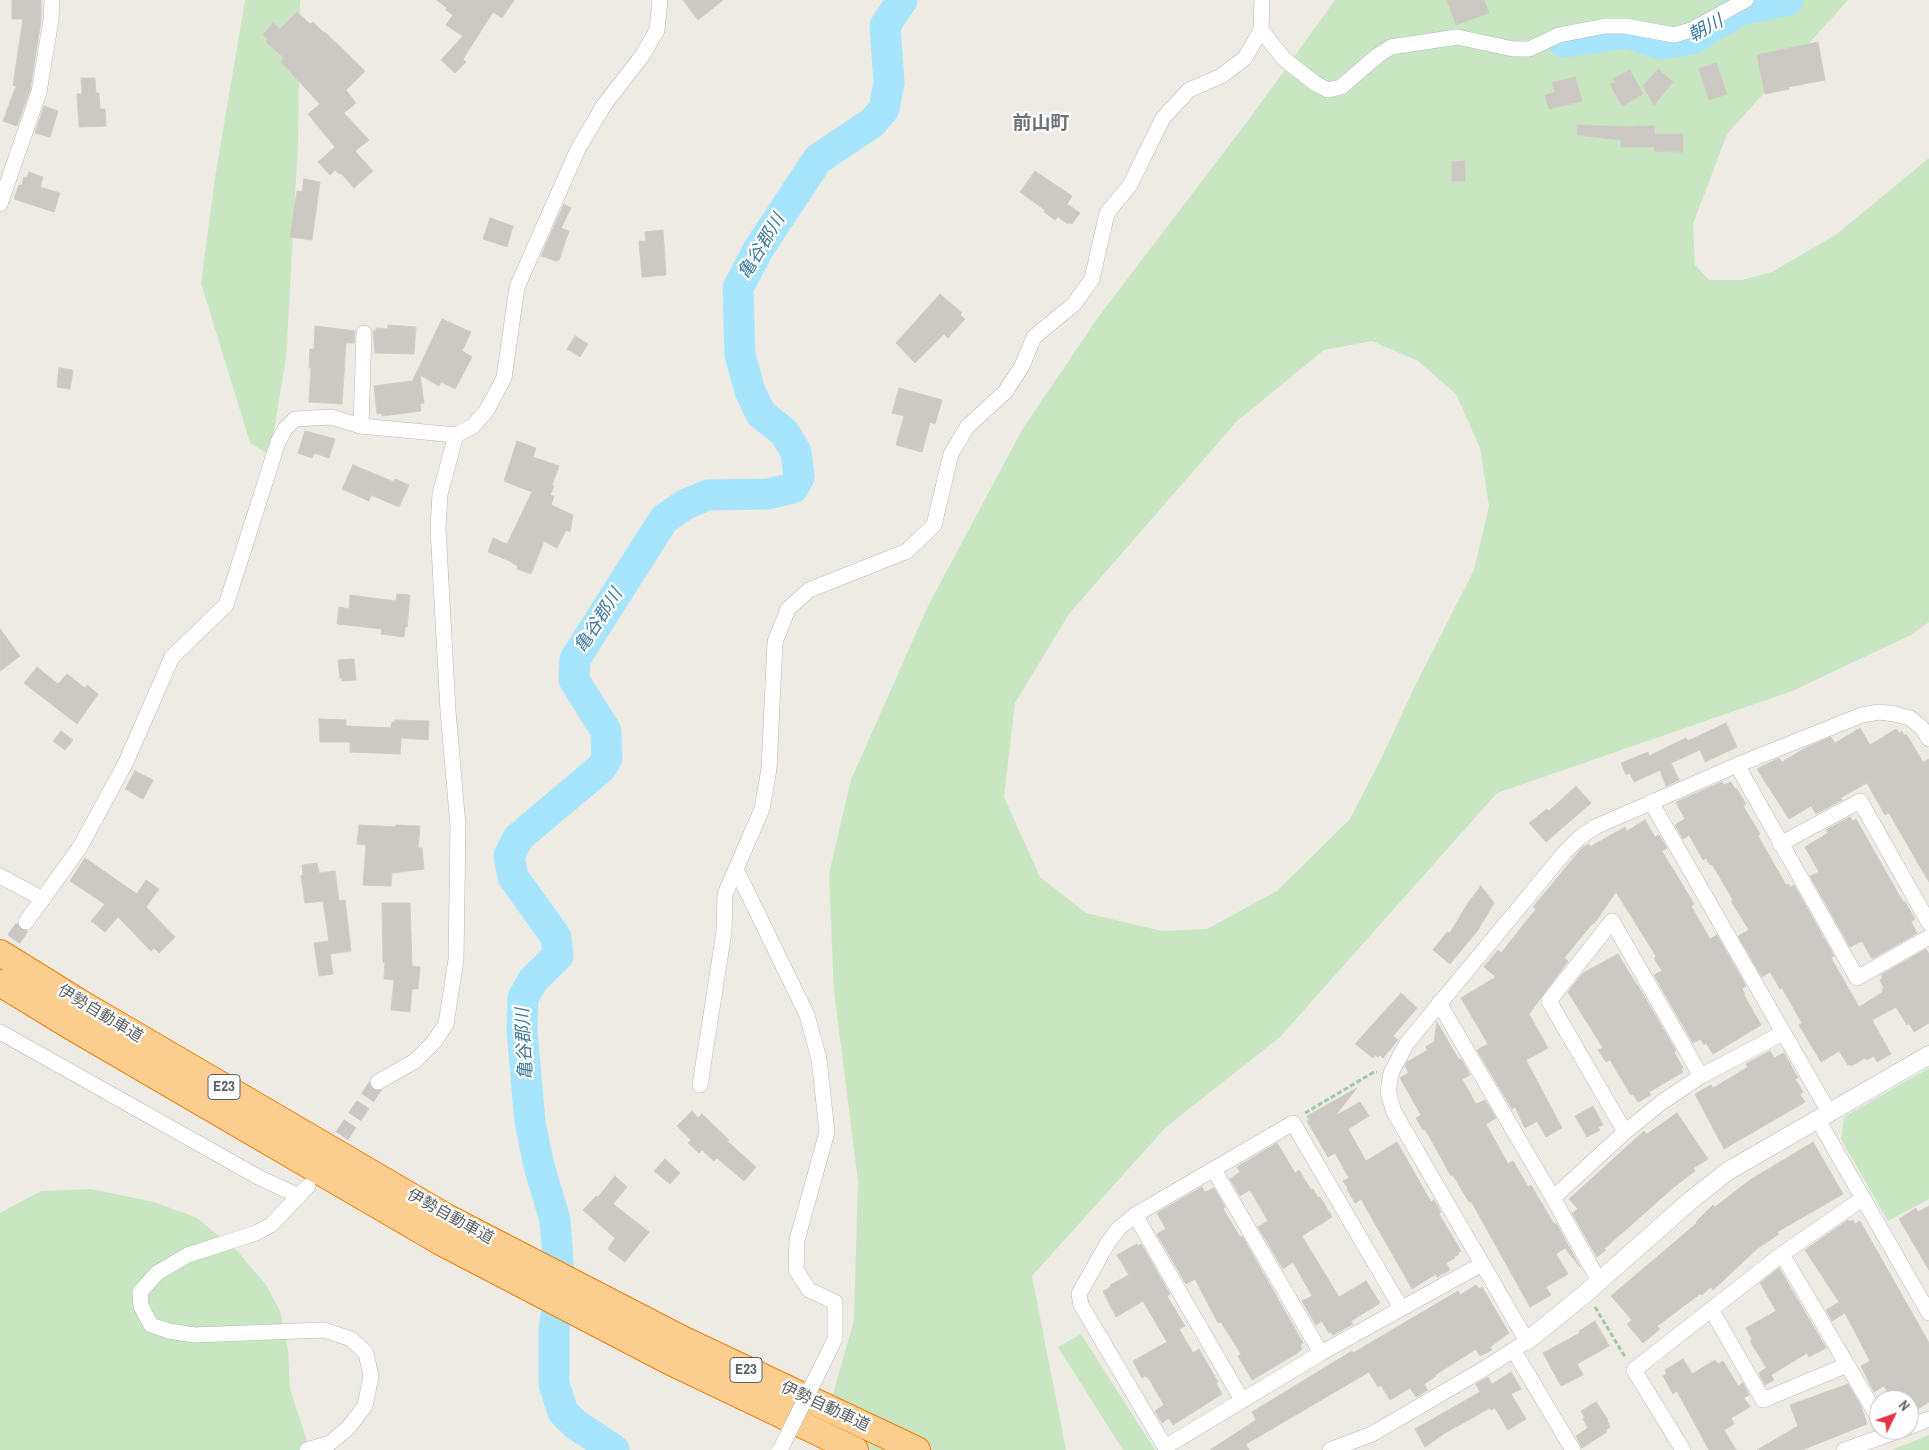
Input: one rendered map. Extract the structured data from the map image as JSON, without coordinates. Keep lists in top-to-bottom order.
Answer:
{
  "streets": {
    "highway": ["伊勢自動車道", "E23"]
  },
  "districts": ["前山町"],
  "water": ["朝川", "亀谷郡川"],
  "north": "top right"
}
